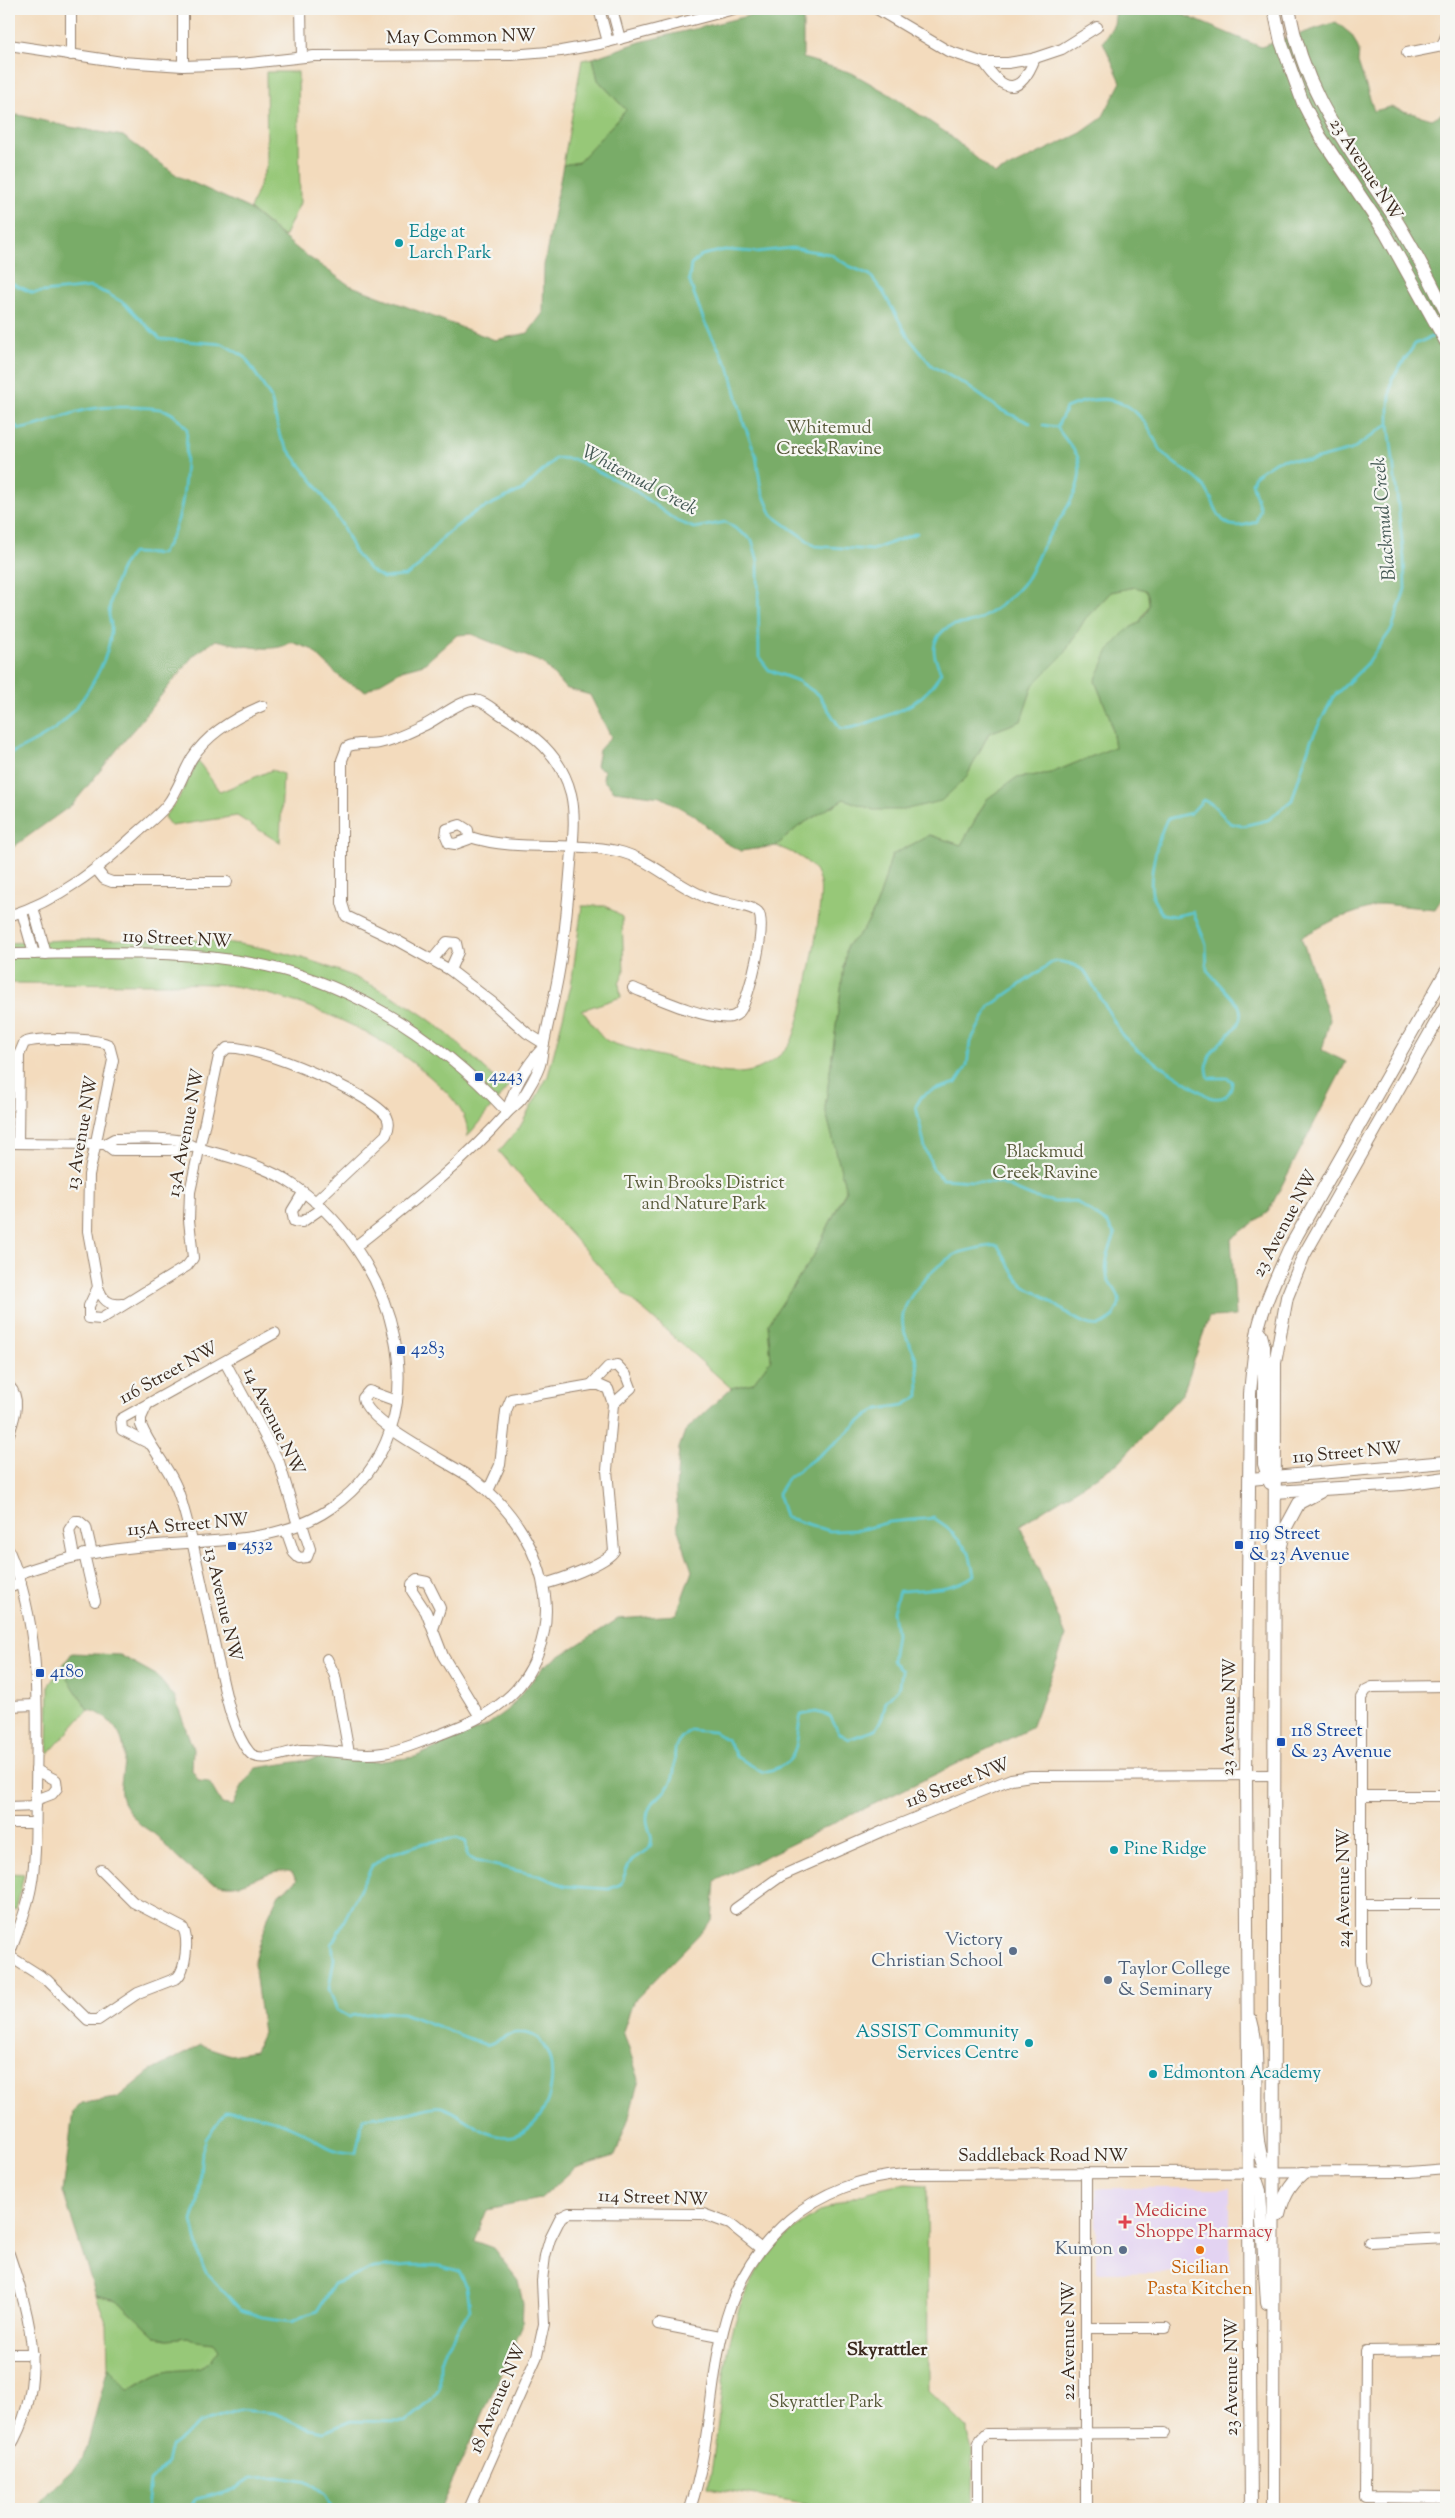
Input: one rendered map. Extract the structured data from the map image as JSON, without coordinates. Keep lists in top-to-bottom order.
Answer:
{
  "streets": {
    "main road": ["23 Avenue NW", "119 Street NW"],
    "street": [
      "May Common NW",
      "13 Avenue NW",
      "13A Avenue NW",
      "116 Street NW",
      "14 Avenue NW",
      "115A Street NW",
      "118 Street NW",
      "24 Avenue NW",
      "Saddleback Road NW",
      "114 Street NW",
      "22 Avenue NW",
      "18 Avenue NW"
    ]
  },
  "crossings": [
    ["23 Avenue NW", "119 Street NW"],
    ["23 Avenue NW", "118 Street NW"],
    ["23 Avenue NW", "Saddleback Road NW"],
    ["13 Avenue NW", "116 Street NW"],
    ["13 Avenue NW", "115A Street NW"],
    ["116 Street NW", "14 Avenue NW"],
    ["14 Avenue NW", "115A Street NW"],
    ["Saddleback Road NW", "114 Street NW"],
    ["Saddleback Road NW", "22 Avenue NW"],
    ["114 Street NW", "18 Avenue NW"]
  ],
  "districts": ["Skyrattler"],
  "water": ["Whitemud Creek", "Blackmud Creek"],
  "parks": [
    "Whitemud Creek Ravine",
    "Blackmud Creek Ravine",
    "Twin Brooks District and Nature Park",
    "Skyrattler Park"
  ],
  "places": {
    "other": [
      "Edge at Larch Park",
      "Pine Ridge",
      "Victory Christian School",
      "Taylor College & Seminary",
      "ASSIST Community Services Centre",
      "Edmonton Academy",
      "Kumon",
      "Sicilian Pasta Kitchen"
    ],
    "transit": [
      "4243",
      "4283",
      "119 Street & 23 Avenue",
      "4532",
      "4180",
      "118 Street & 23 Avenue"
    ],
    "health": ["Medicine Shoppe Pharmacy"]
  }
}
